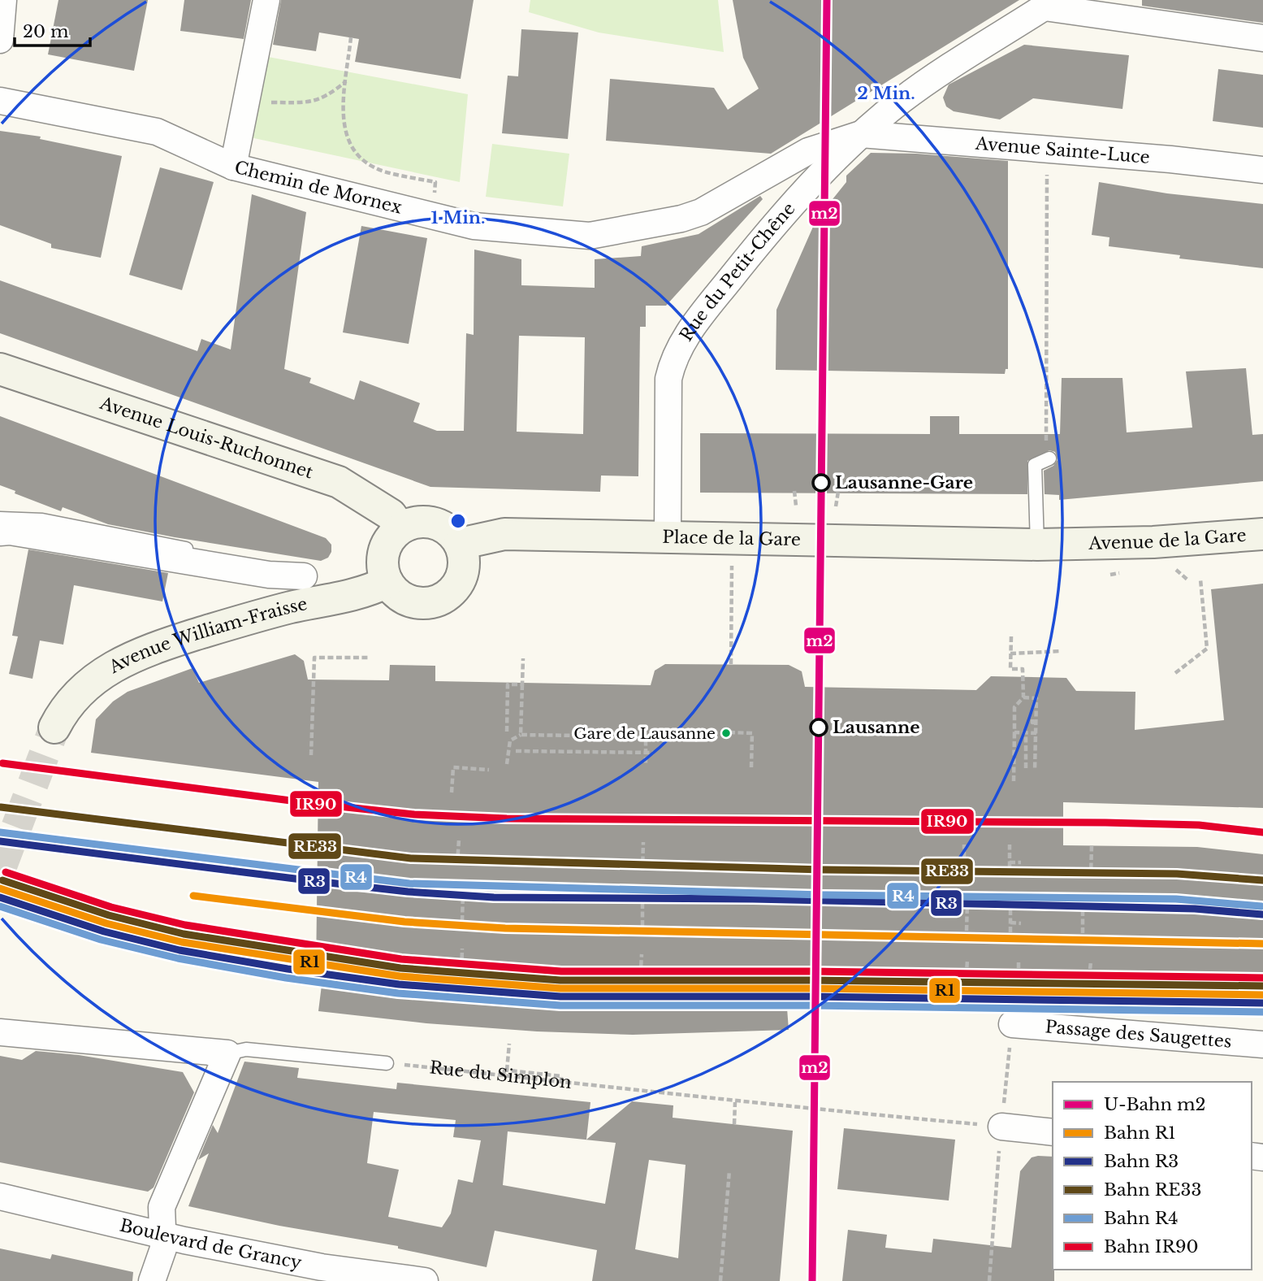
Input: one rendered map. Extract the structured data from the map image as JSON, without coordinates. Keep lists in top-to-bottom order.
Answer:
{
  "streets": {
    "main road": [
      "Avenue Louis-Ruchonnet",
      "Place de la Gare",
      "Avenue de la Gare",
      "Avenue William-Fraisse"
    ],
    "street": [
      "Avenue Sainte-Luce",
      "Chemin de Mornex",
      "Rue du Petit-Chêne",
      "Passage des Saugettes",
      "Boulevard de Grancy"
    ],
    "path": ["Rue du Simplon"]
  },
  "crossings": [
    ["Avenue Sainte-Luce", "Chemin de Mornex"],
    ["Avenue Sainte-Luce", "Rue du Petit-Chêne"],
    ["Chemin de Mornex", "Rue du Petit-Chêne"],
    ["Rue du Petit-Chêne", "Place de la Gare"],
    ["Avenue Louis-Ruchonnet", "Place de la Gare"],
    ["Avenue Louis-Ruchonnet", "Avenue William-Fraisse"],
    ["Place de la Gare", "Avenue de la Gare"],
    ["Place de la Gare", "Avenue William-Fraisse"]
  ],
  "places": ["Lausanne-Gare", "Lausanne", "Gare de Lausanne"],
  "lines": [
    "metro line m2",
    "rail line IR90",
    "rail line RE33",
    "rail line R4",
    "rail line R3",
    "rail line R1"
  ],
  "legend": [
    "U-Bahn m2",
    "Bahn R1",
    "Bahn R3",
    "Bahn RE33",
    "Bahn R4",
    "Bahn IR90"
  ],
  "scale_bar": "20 m",
  "rings": ["2 Min.", "1 Min."]
}
